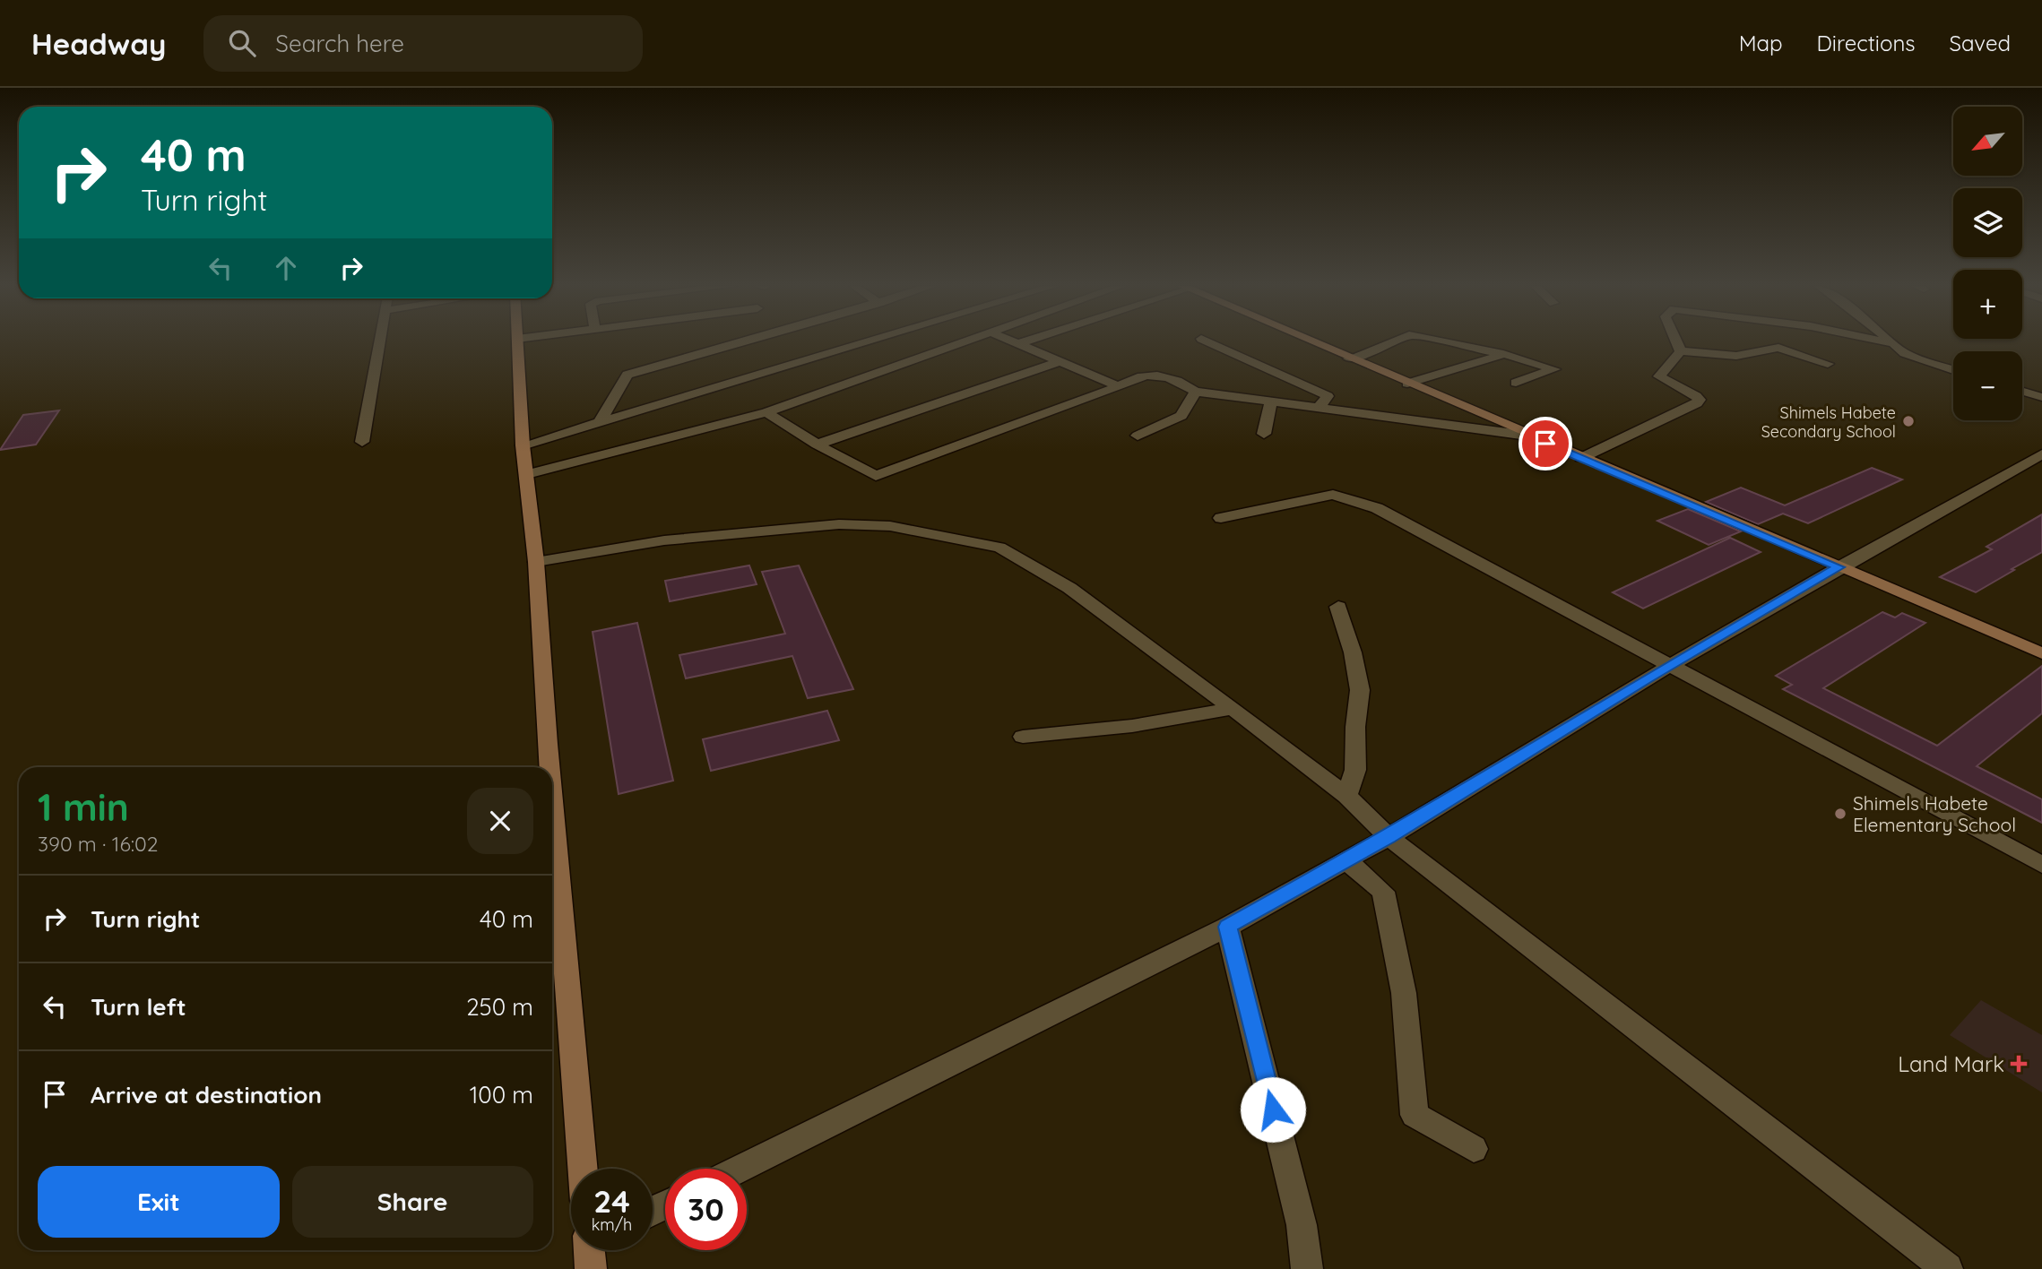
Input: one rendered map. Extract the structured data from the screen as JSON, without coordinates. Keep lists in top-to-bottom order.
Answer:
{
  "places": {
    "other": ["Shimels Habete Secondary School", "Shimels Habete Elementary School"],
    "health": ["Land Mark"]
  },
  "north": "bottom left",
  "page": {
    "header": "Headway",
    "search": "Search here",
    "nav": ["Map", "Directions", "Saved"],
    "map_buttons": ["+", "−"],
    "turn": ["40 m", "Turn right"],
    "heading": ["1 min", "390 m · 16:02"],
    "list": [
      {
        "name": "Turn right",
        "value": "40 m"
      },
      {
        "name": "Turn left",
        "value": "250 m"
      },
      {
        "name": "Arrive at destination",
        "value": "100 m"
      }
    ],
    "buttons": ["Exit", "Share"],
    "speed": "24 km/h",
    "limit": "30"
  }
}
